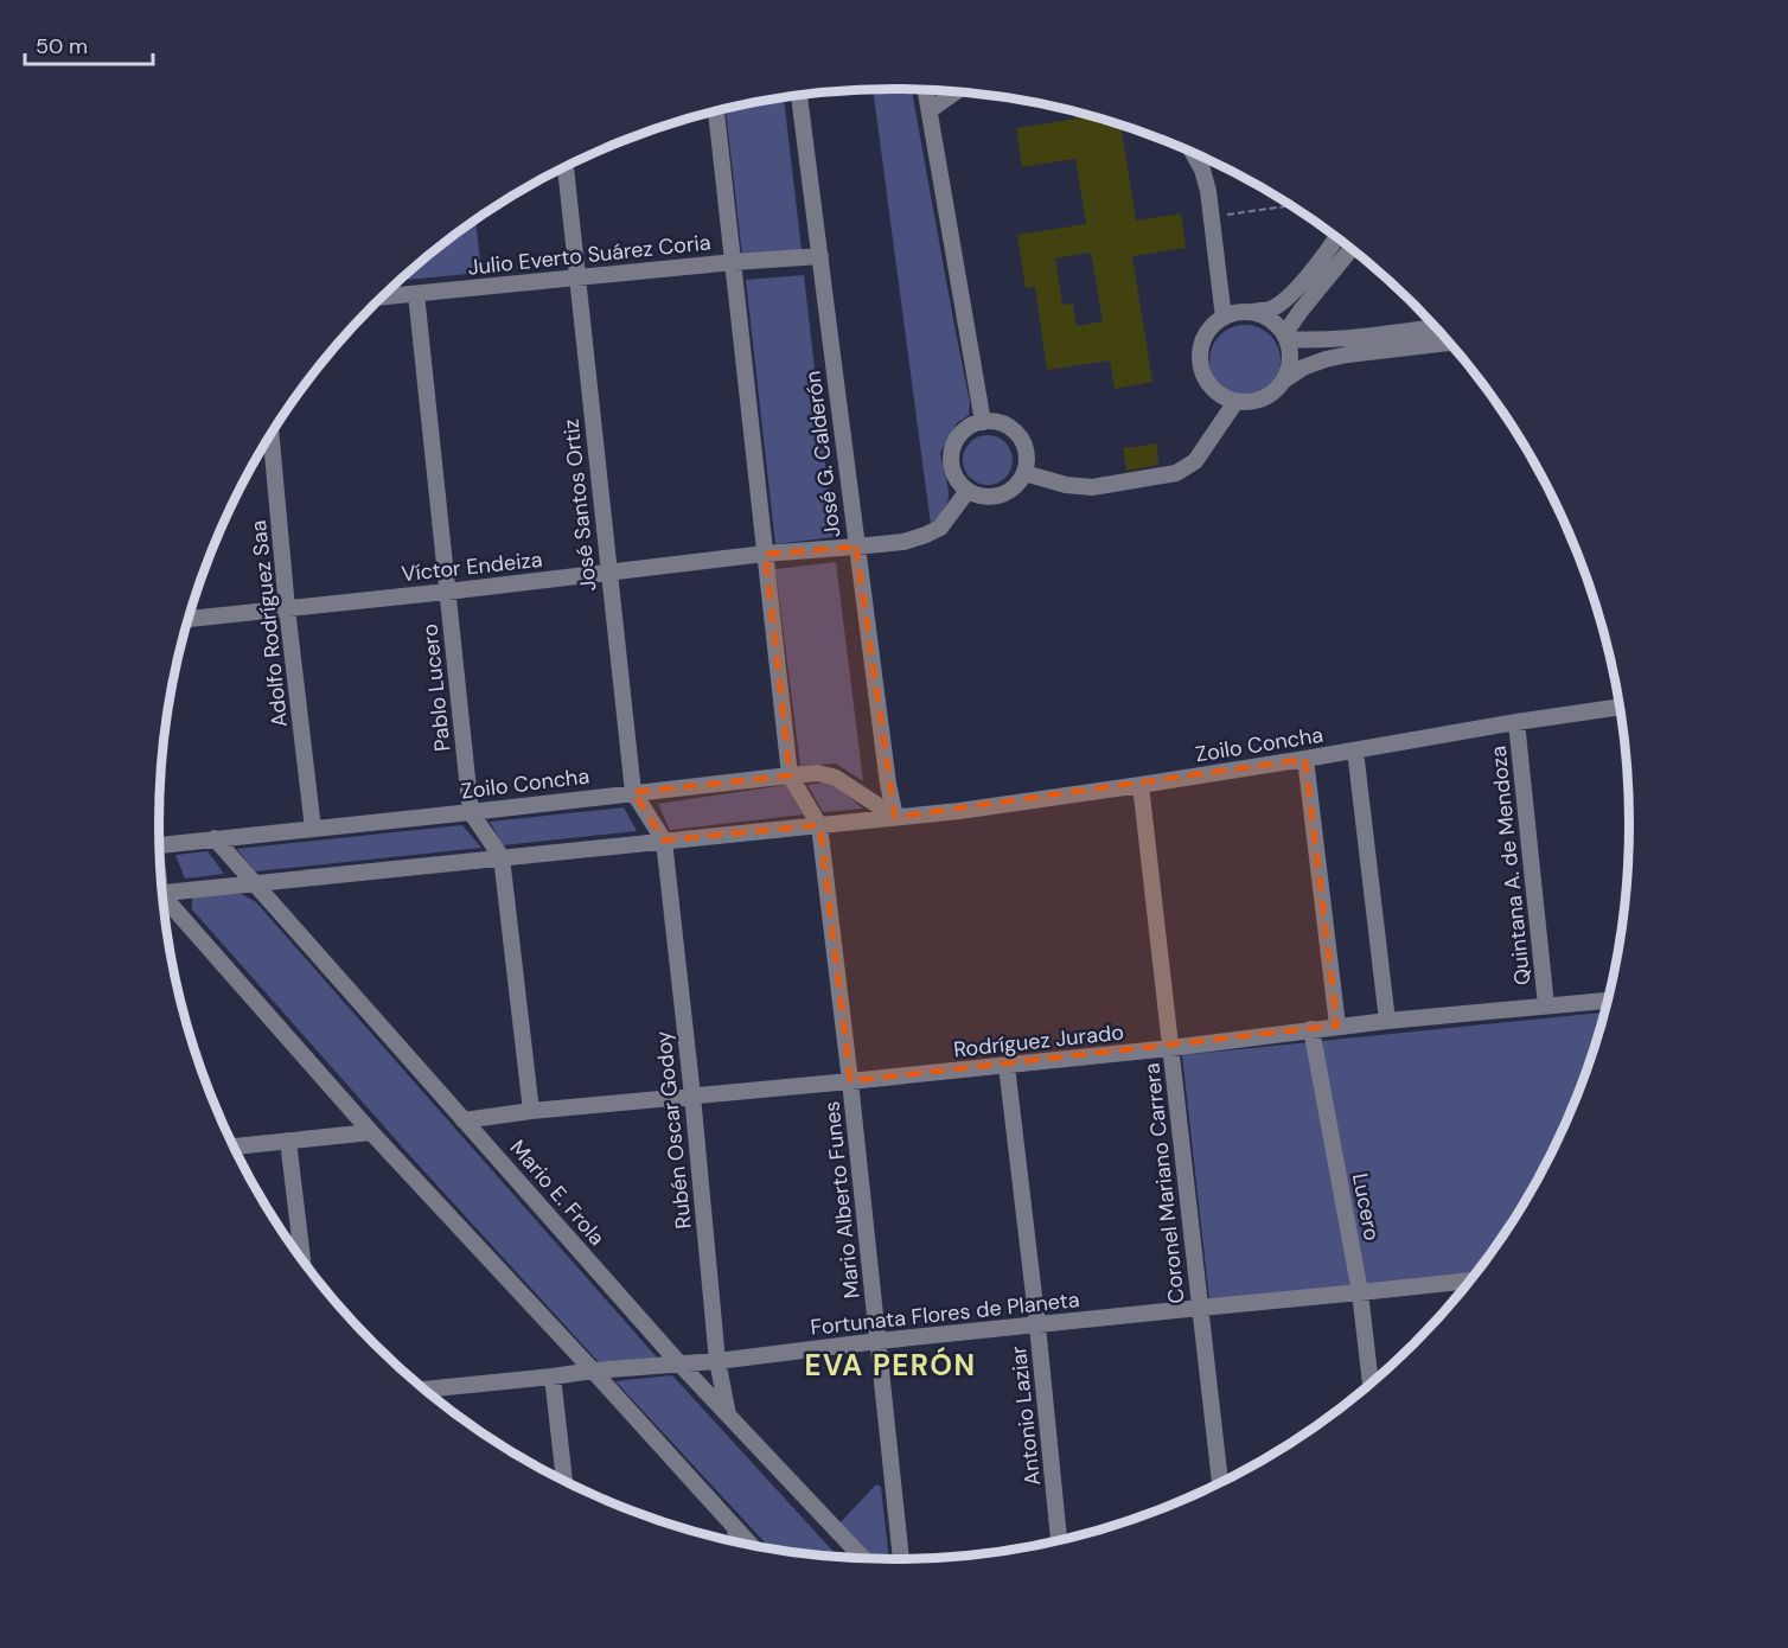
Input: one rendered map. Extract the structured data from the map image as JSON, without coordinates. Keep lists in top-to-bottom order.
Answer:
{
  "streets": {
    "street": [
      "Julio Everto Suárez Coria",
      "José G. Calderón",
      "José Santos Ortiz",
      "Víctor Endeiza",
      "Adolfo Rodríguez Saa",
      "Pablo Lucero",
      "Zoilo Concha",
      "Quintana A. de Mendoza",
      "Rodríguez Jurado",
      "Rubén Oscar Godoy",
      "Coronel Mariano Carrera",
      "Mario E. Frola",
      "Mario Alberto Funes",
      "Lucero",
      "Fortunata Flores de Planeta",
      "Antonio Laziar"
    ]
  },
  "crossings": [
    ["Julio Everto Suárez Coria", "José G. Calderón"],
    ["Julio Everto Suárez Coria", "José Santos Ortiz"],
    ["Julio Everto Suárez Coria", "Pablo Lucero"],
    ["José G. Calderón", "Víctor Endeiza"],
    ["José G. Calderón", "Zoilo Concha"],
    ["José Santos Ortiz", "Víctor Endeiza"],
    ["José Santos Ortiz", "Zoilo Concha"],
    ["José Santos Ortiz", "Rubén Oscar Godoy"],
    ["Víctor Endeiza", "Adolfo Rodríguez Saa"],
    ["Víctor Endeiza", "Pablo Lucero"],
    ["Adolfo Rodríguez Saa", "Zoilo Concha"],
    ["Pablo Lucero", "Zoilo Concha"],
    ["Pablo Lucero", "Rodríguez Jurado"],
    ["Zoilo Concha", "Quintana A. de Mendoza"],
    ["Zoilo Concha", "Rubén Oscar Godoy"],
    ["Zoilo Concha", "Coronel Mariano Carrera"],
    ["Zoilo Concha", "Mario E. Frola"],
    ["Zoilo Concha", "Mario Alberto Funes"],
    ["Quintana A. de Mendoza", "Rodríguez Jurado"],
    ["Rodríguez Jurado", "Rubén Oscar Godoy"],
    ["Rodríguez Jurado", "Coronel Mariano Carrera"],
    ["Rodríguez Jurado", "Mario E. Frola"],
    ["Rodríguez Jurado", "Mario Alberto Funes"],
    ["Rodríguez Jurado", "Lucero"],
    ["Rodríguez Jurado", "Antonio Laziar"],
    ["Rubén Oscar Godoy", "Mario E. Frola"],
    ["Rubén Oscar Godoy", "Fortunata Flores de Planeta"],
    ["Coronel Mariano Carrera", "Fortunata Flores de Planeta"],
    ["Mario E. Frola", "Fortunata Flores de Planeta"],
    ["Mario Alberto Funes", "Fortunata Flores de Planeta"],
    ["Lucero", "Fortunata Flores de Planeta"],
    ["Fortunata Flores de Planeta", "Antonio Laziar"]
  ],
  "districts": ["EVA PERÓN"],
  "scale_bar": "50 m"
}
